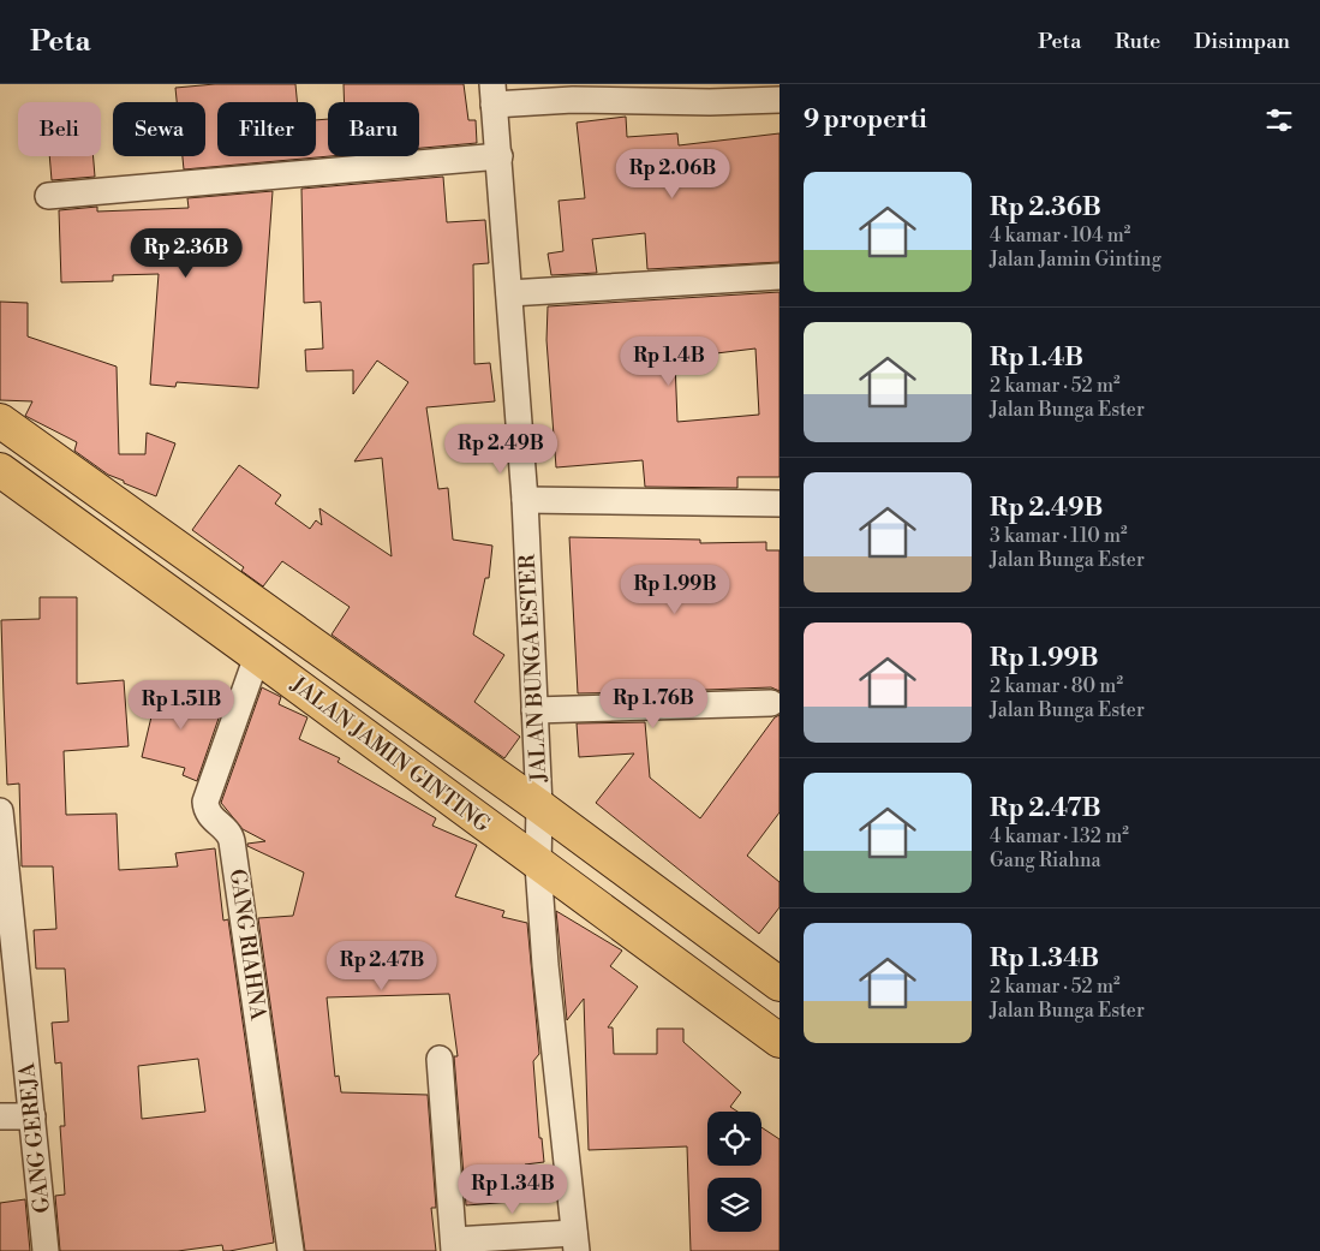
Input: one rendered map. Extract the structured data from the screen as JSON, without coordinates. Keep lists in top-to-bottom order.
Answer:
{
  "streets": {
    "main road": ["JALAN JAMIN GINTING"],
    "street": ["JALAN BUNGA ESTER", "GANG RIAHNA", "GANG GEREJA"]
  },
  "crossings": [
    ["JALAN BUNGA ESTER", "JALAN JAMIN GINTING"],
    ["JALAN JAMIN GINTING", "GANG RIAHNA"]
  ],
  "page": {
    "header": "Peta",
    "nav": ["Peta", "Rute", "Disimpan"],
    "heading": "9 properti",
    "chip": [
      "Beli",
      "Sewa",
      "Filter",
      "Baru"
    ],
    "price": [
      "Rp 2.06B",
      "Rp 2.36B",
      "Rp 1.4B",
      "Rp 2.49B",
      "Rp 1.99B",
      "Rp 1.76B",
      "Rp 1.51B",
      "Rp 2.47B",
      "Rp 1.34B"
    ],
    "list": [
      {
        "name": "Rp 2.36B",
        "note": "4 kamar · 104 m² · Jalan Jamin Ginting"
      },
      {
        "name": "Rp 1.4B",
        "note": "2 kamar · 52 m² · Jalan Bunga Ester"
      },
      {
        "name": "Rp 2.49B",
        "note": "3 kamar · 110 m² · Jalan Bunga Ester"
      },
      {
        "name": "Rp 1.99B",
        "note": "2 kamar · 80 m² · Jalan Bunga Ester"
      },
      {
        "name": "Rp 2.47B",
        "note": "4 kamar · 132 m² · Gang Riahna"
      },
      {
        "name": "Rp 1.34B",
        "note": "2 kamar · 52 m² · Jalan Bunga Ester"
      }
    ]
  }
}
